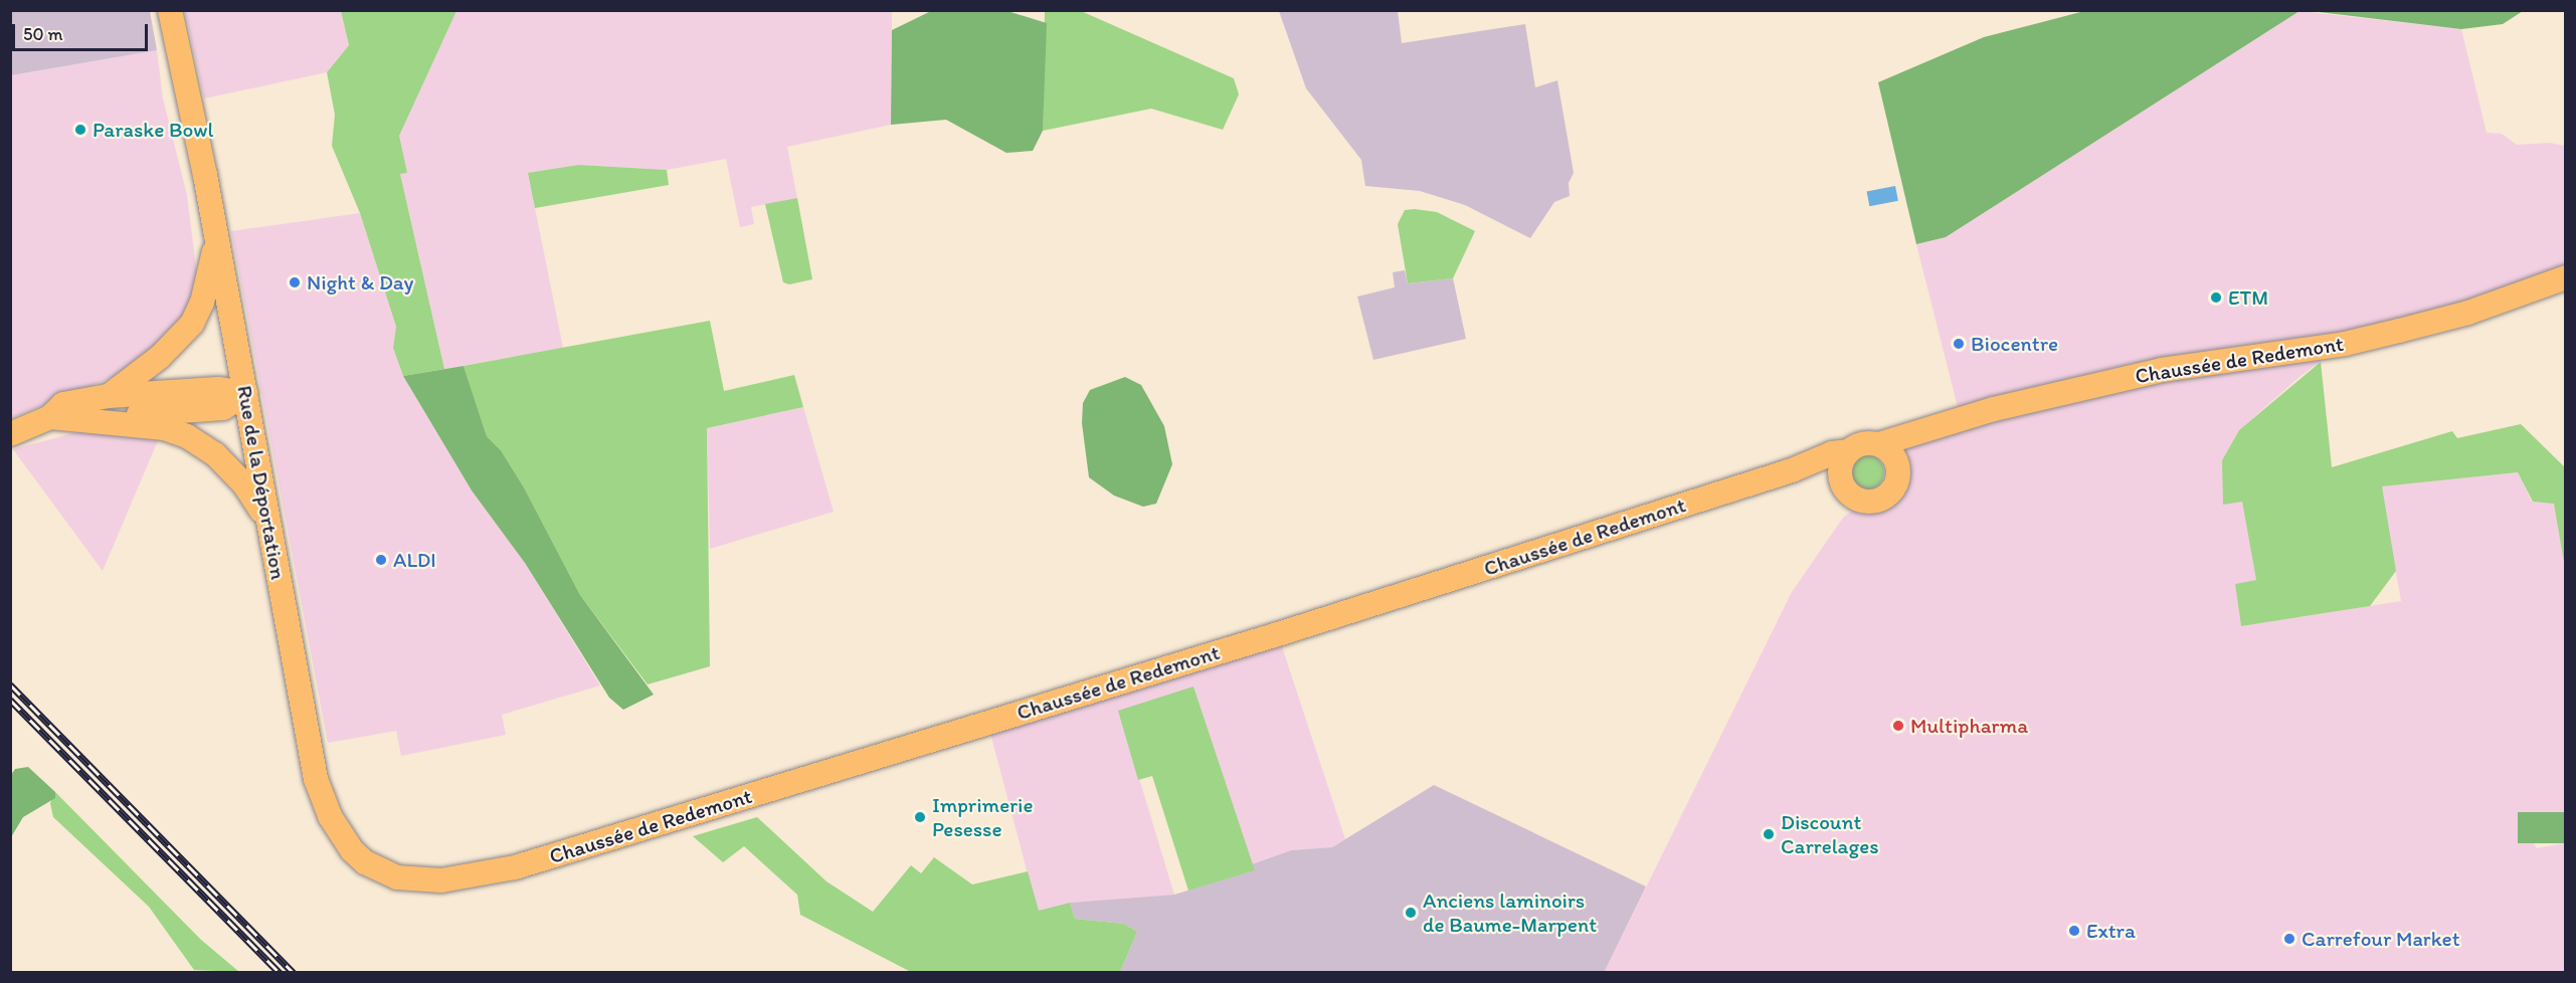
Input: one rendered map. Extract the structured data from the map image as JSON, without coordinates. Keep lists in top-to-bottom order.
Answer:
{
  "streets": {
    "main road": ["Chaussée de Redemont", "Rue de la Déportation"]
  },
  "crossings": [
    ["Chaussée de Redemont", "Rue de la Déportation"]
  ],
  "places": [
    "Paraske Bowl",
    "Night & Day",
    "ETM",
    "Biocentre",
    "ALDI",
    "Multipharma",
    "Imprimerie Pesesse",
    "Discount Carrelages",
    "Anciens laminoirs de Baume-Marpent",
    "Extra",
    "Carrefour Market"
  ],
  "scale_bar": "50 m"
}
